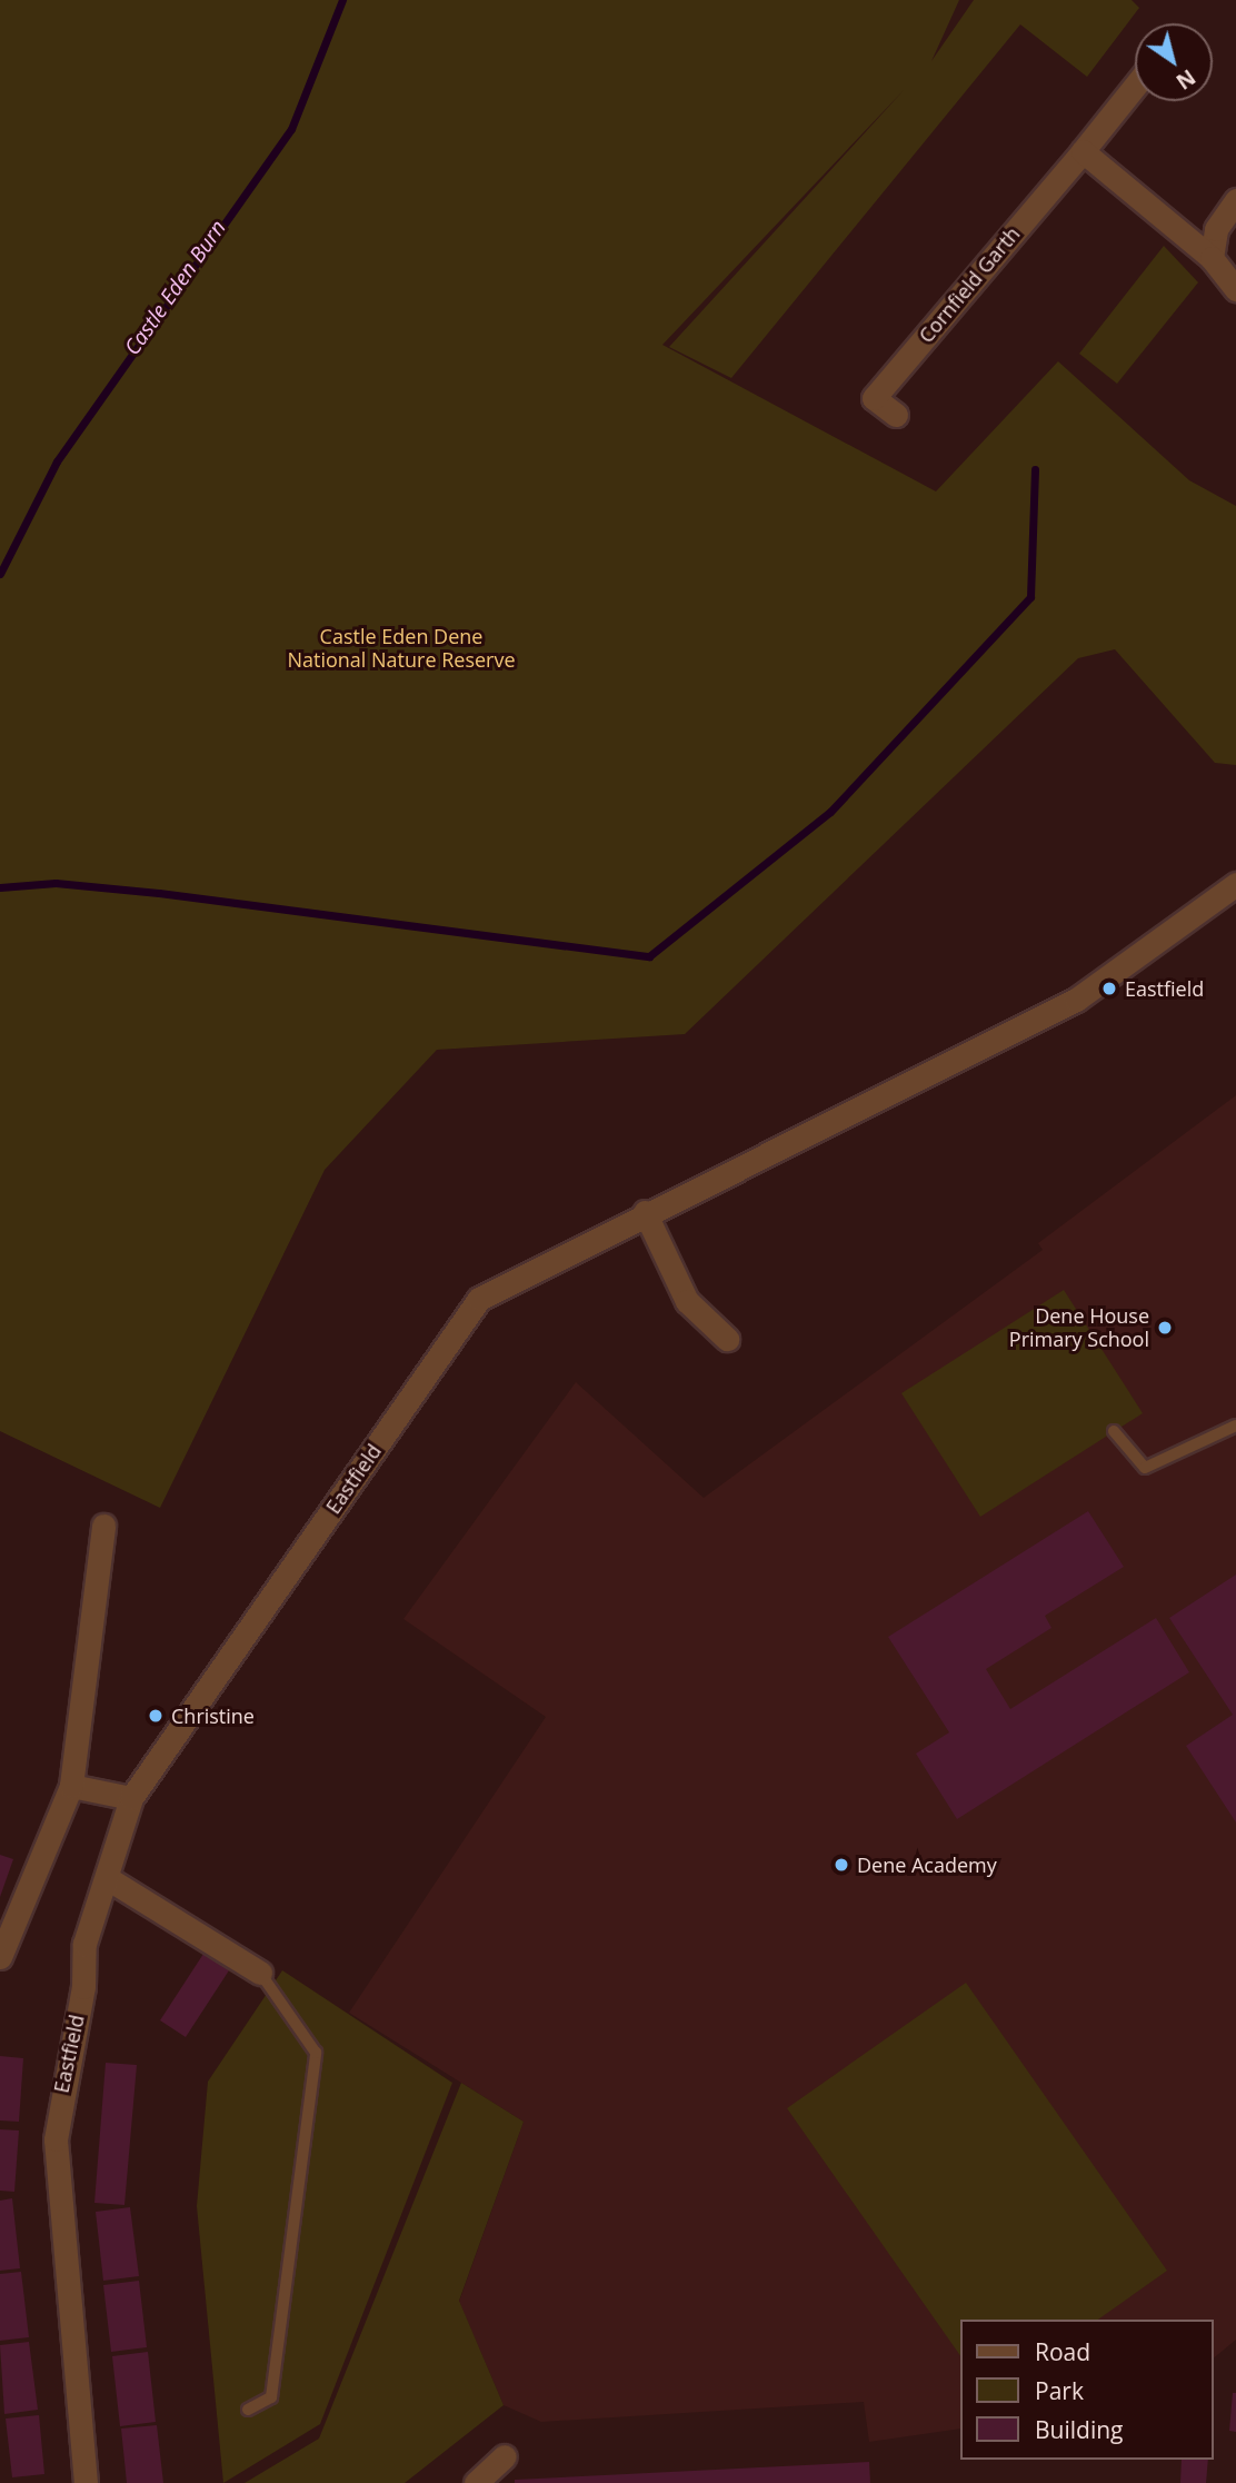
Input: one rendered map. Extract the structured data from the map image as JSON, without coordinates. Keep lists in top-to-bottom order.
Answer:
{
  "streets": {
    "street": ["Cornfield Garth", "Eastfield"]
  },
  "water": ["Castle Eden Burn"],
  "parks": ["Castle Eden Dene National Nature Reserve"],
  "places": [
    "Eastfield",
    "Dene House Primary School",
    "Christine",
    "Dene Academy"
  ],
  "legend": ["Road", "Park", "Building"],
  "north": "bottom right"
}
